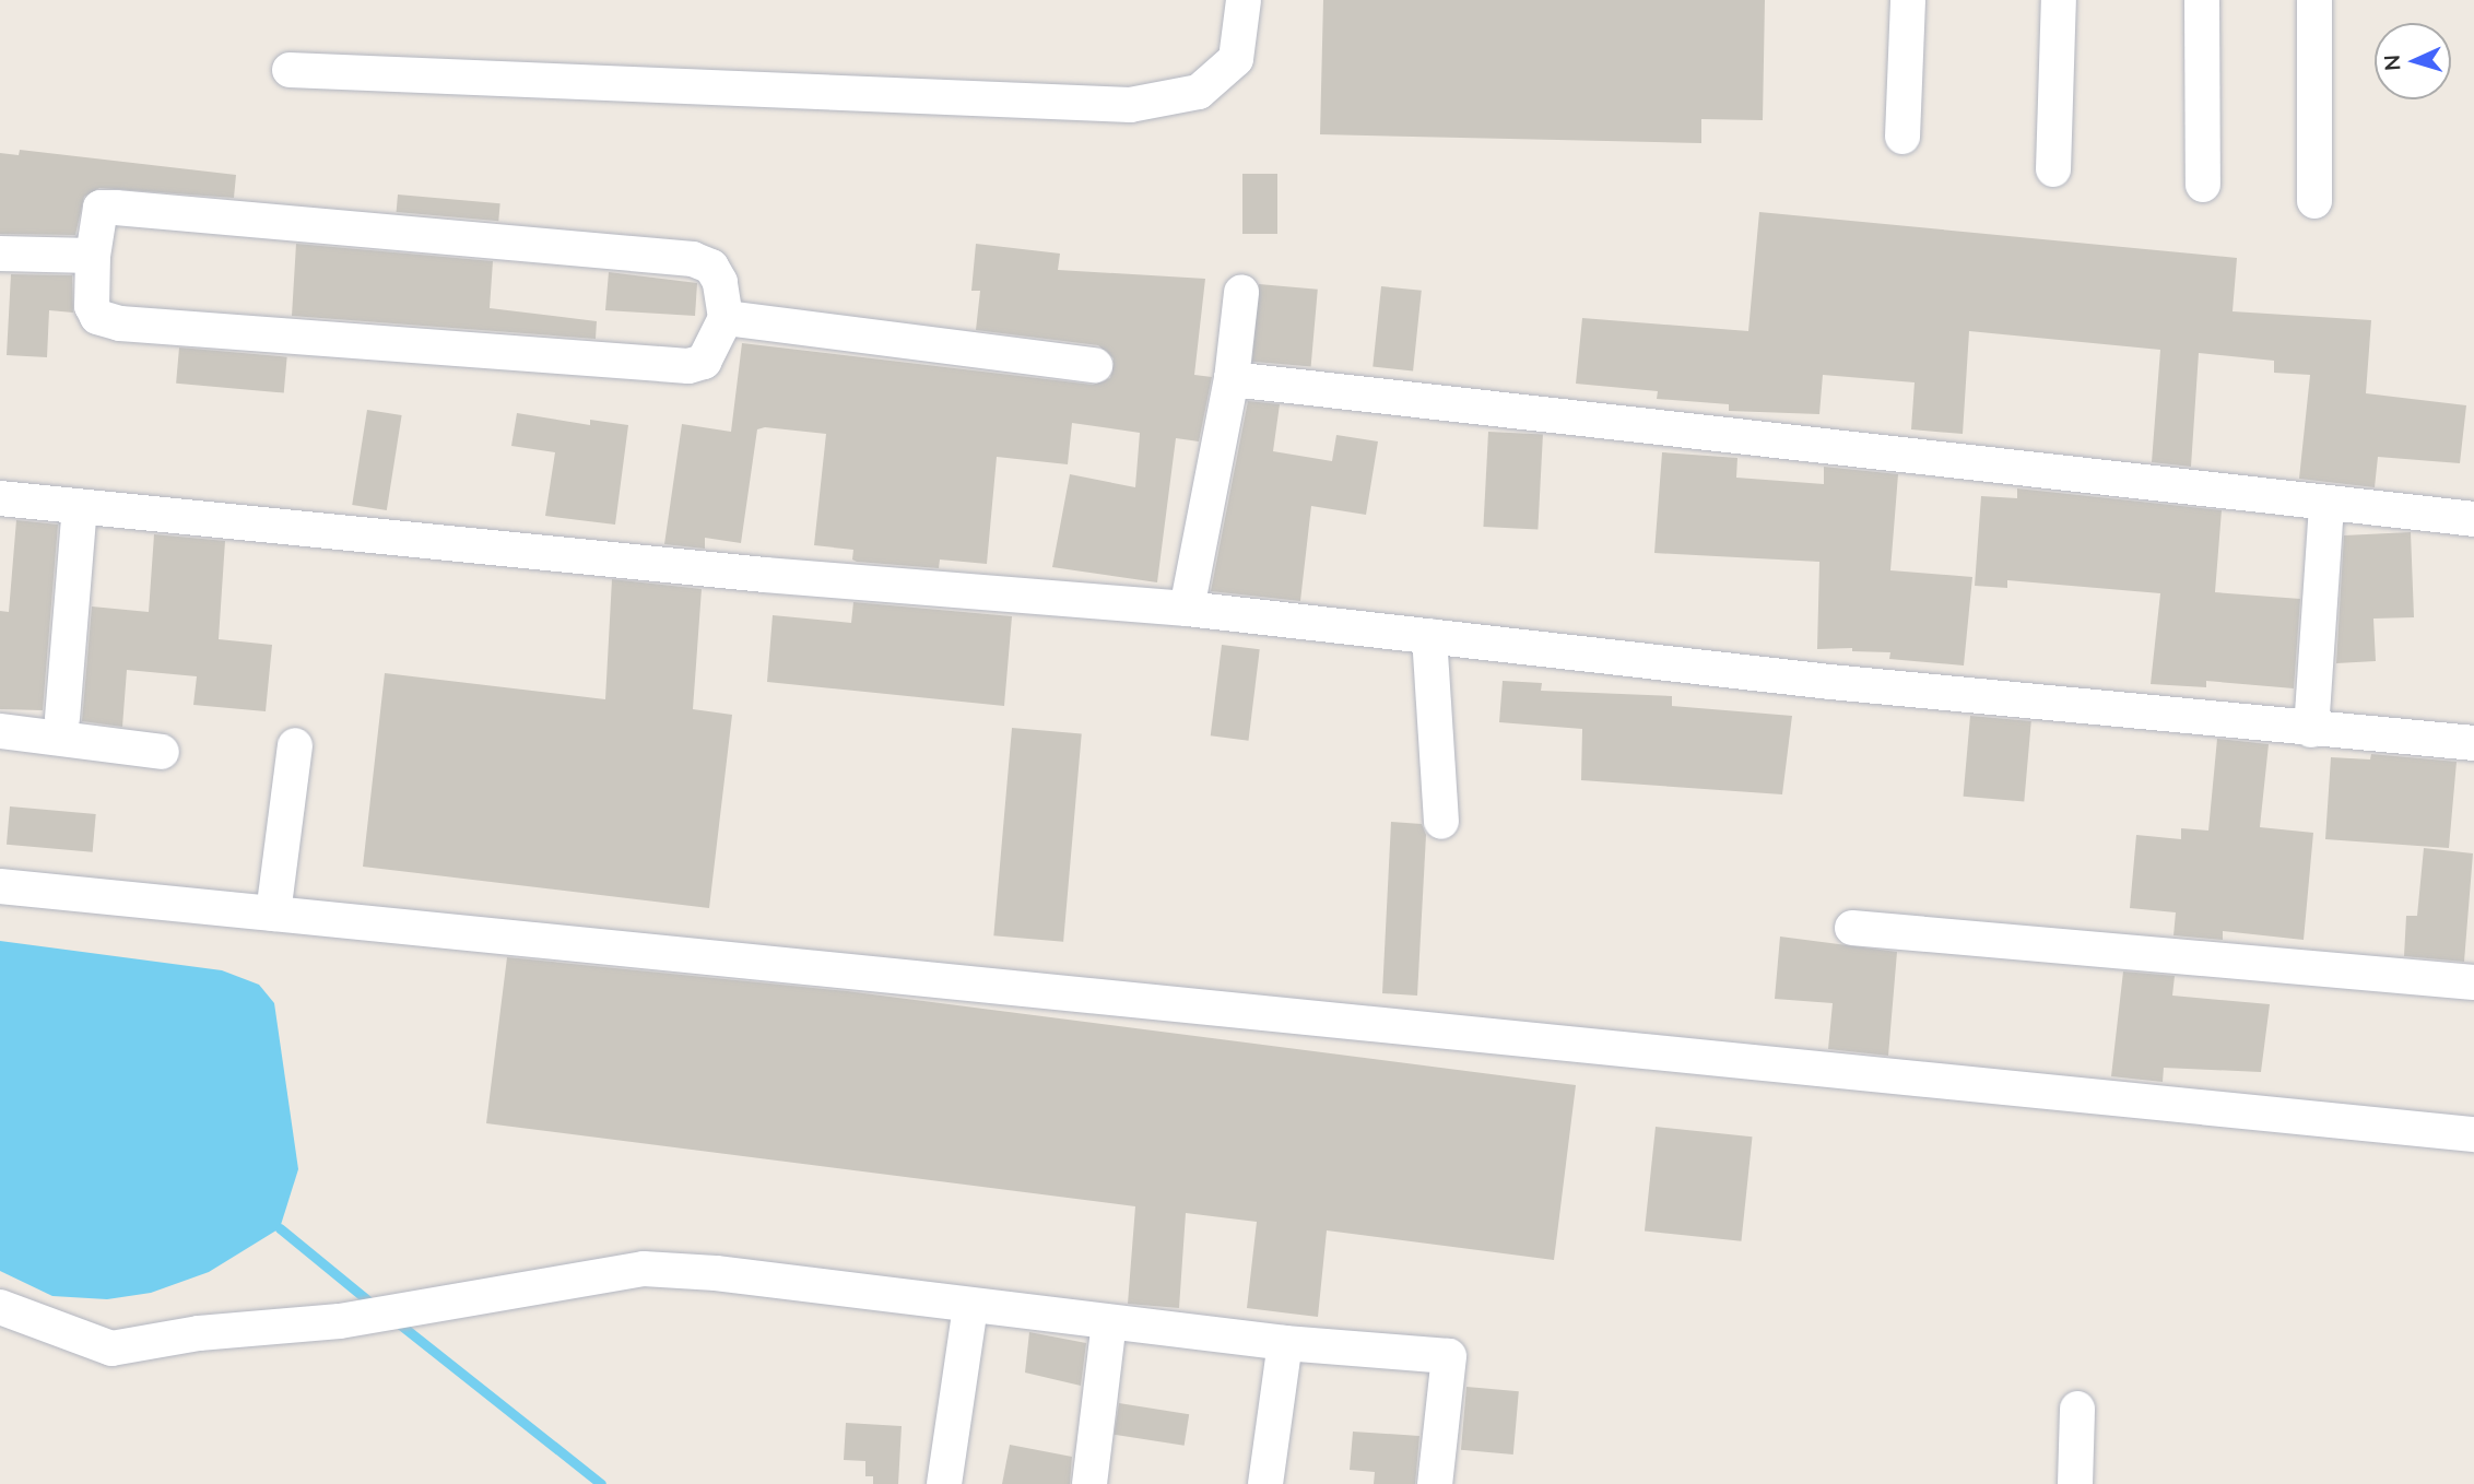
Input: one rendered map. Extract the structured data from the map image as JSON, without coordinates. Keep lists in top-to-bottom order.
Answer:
{
  "north": "left"
}
